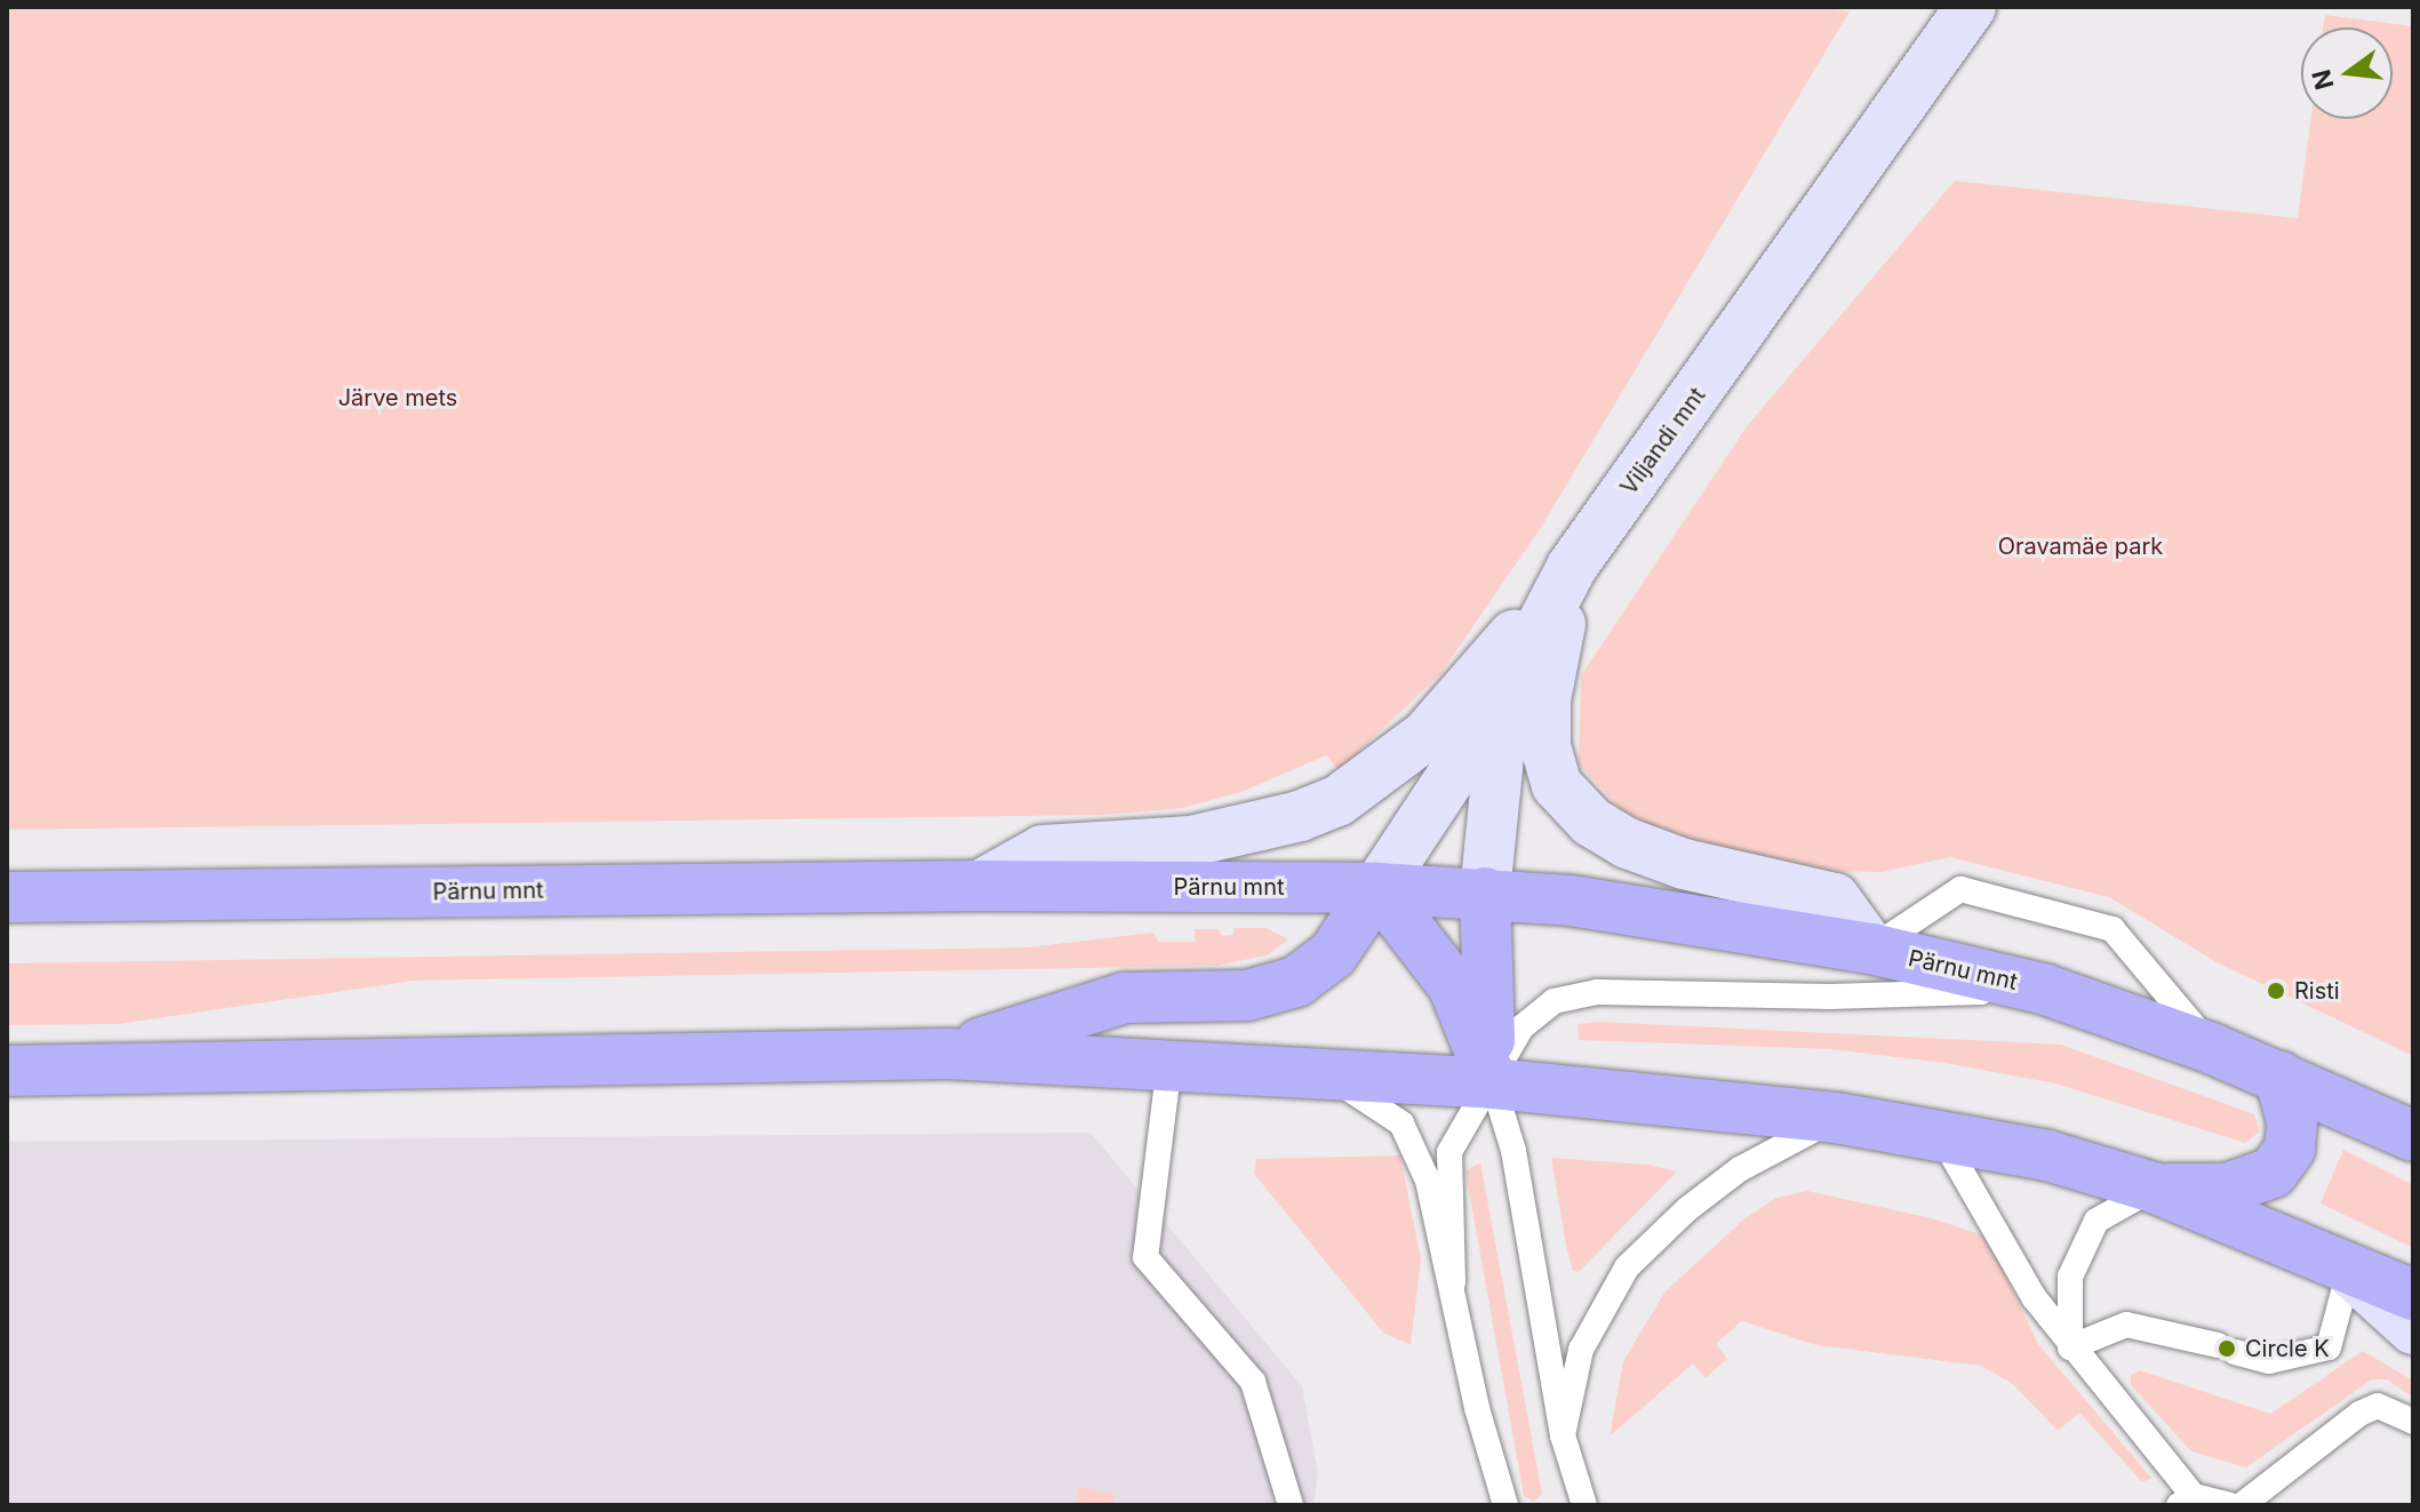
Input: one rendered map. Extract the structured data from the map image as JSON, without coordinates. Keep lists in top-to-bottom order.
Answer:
{
  "streets": {
    "highway": ["Pärnu mnt"],
    "main road": ["Viljandi mnt"]
  },
  "crossings": [
    ["Viljandi mnt", "Pärnu mnt"]
  ],
  "parks": ["Järve mets", "Oravamäe park"],
  "places": ["Risti", "Circle K"],
  "north": "left"
}
